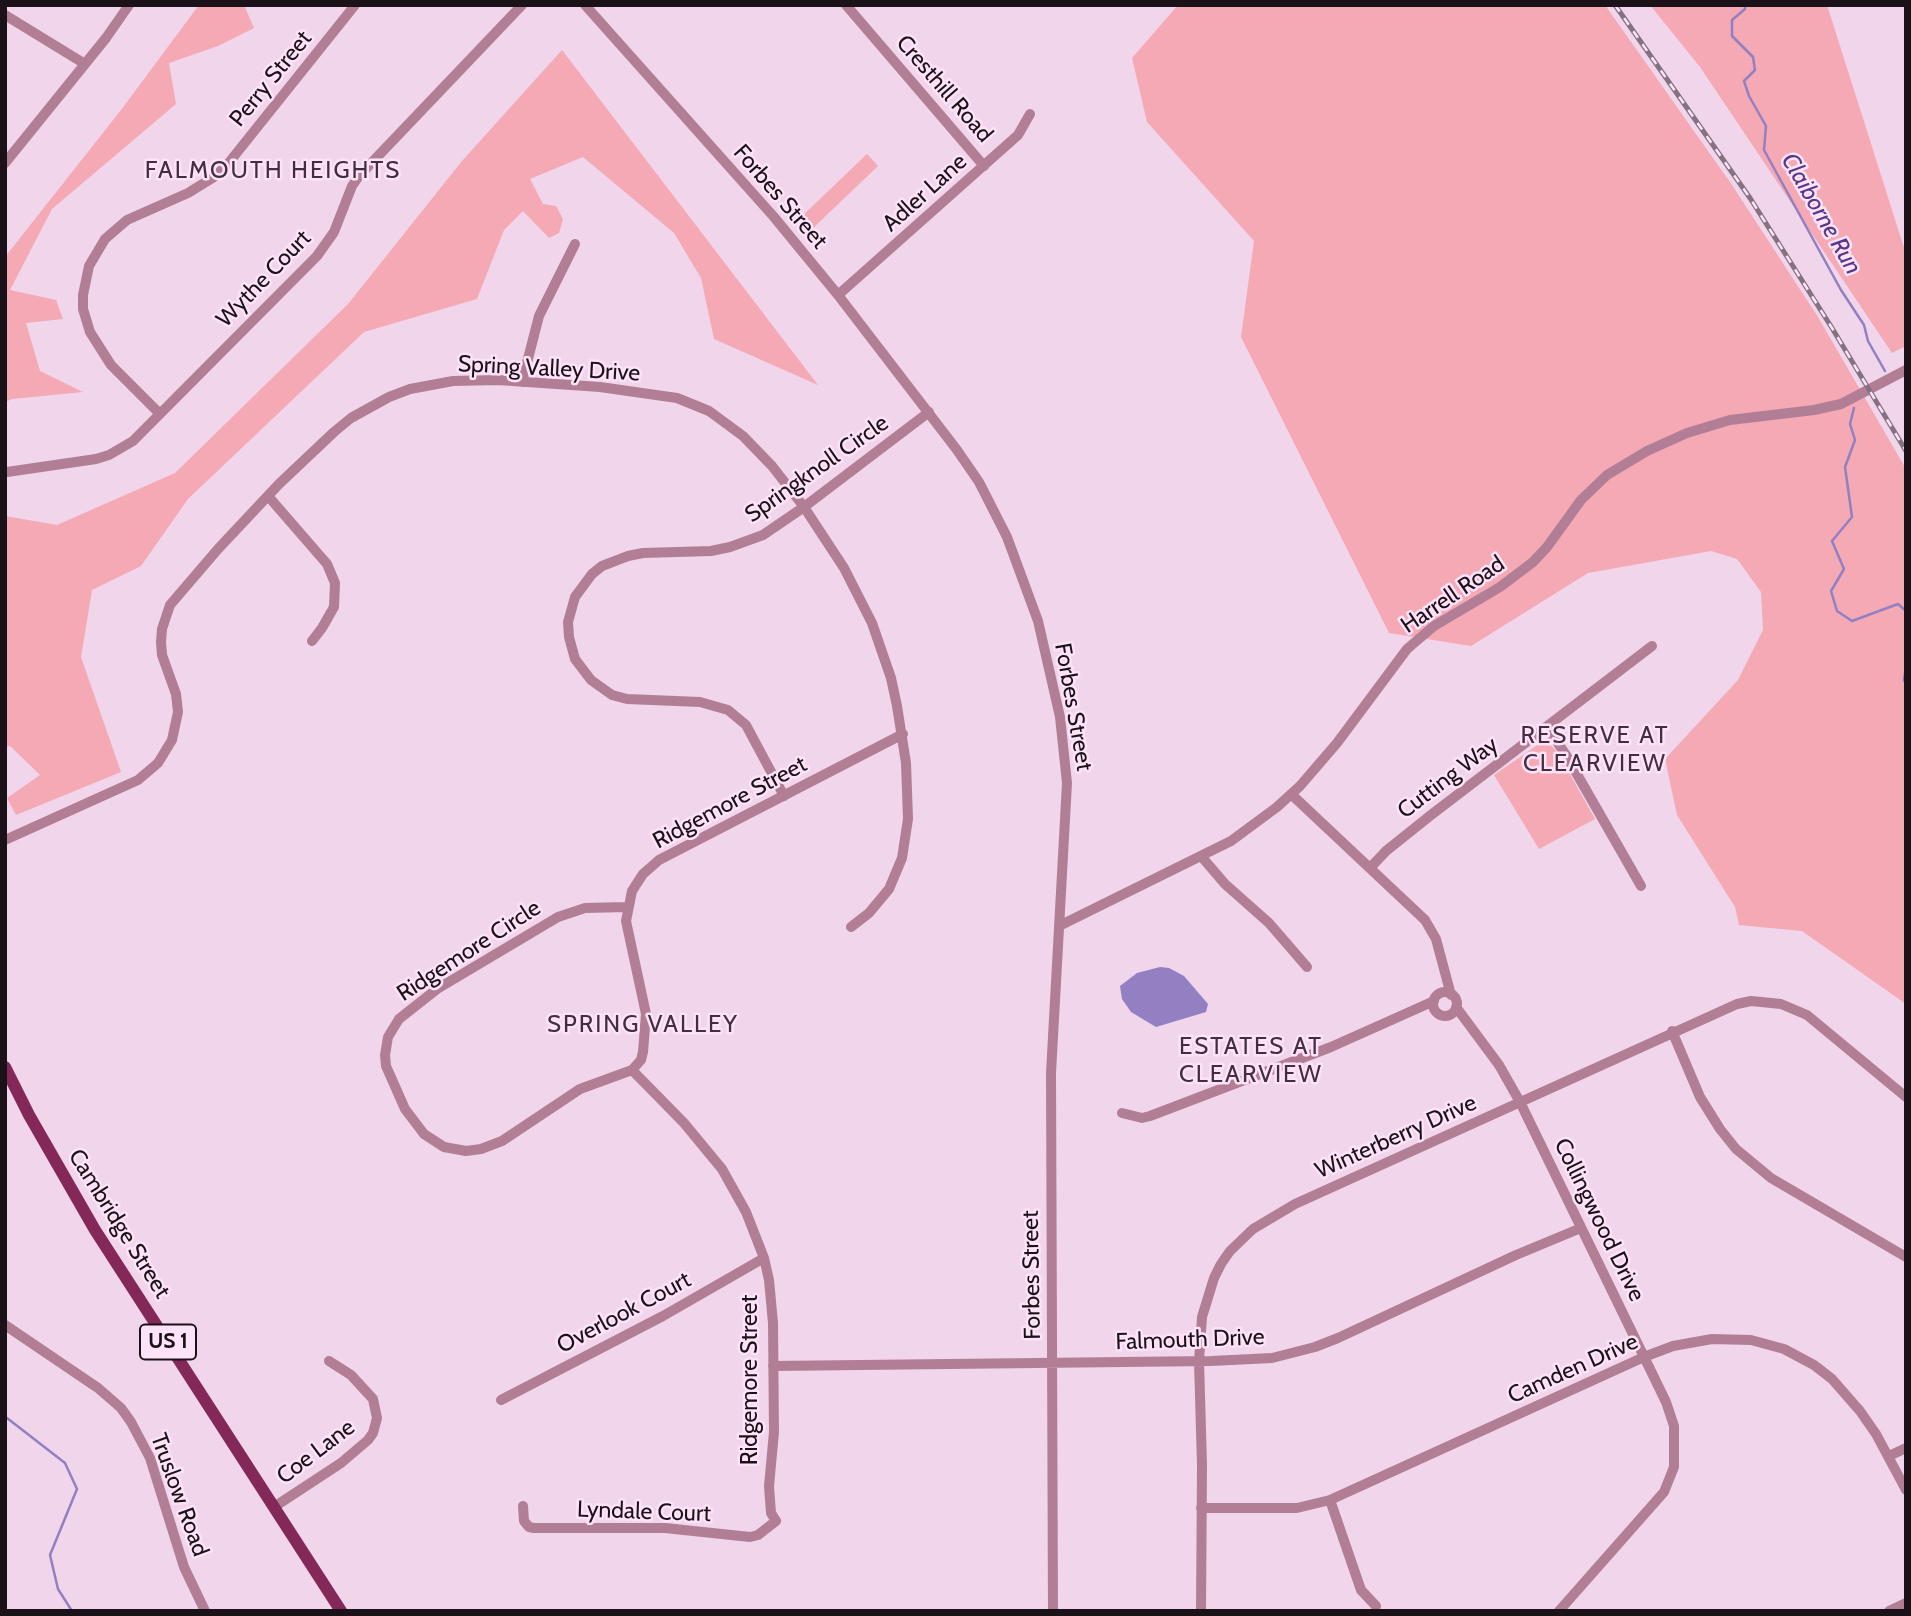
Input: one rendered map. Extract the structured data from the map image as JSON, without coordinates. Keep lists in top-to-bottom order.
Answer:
{
  "streets": {
    "main road": ["Cambridge Street", "US 1"],
    "street": [
      "Perry Street",
      "Cresthill Road",
      "Adler Lane",
      "Forbes Street",
      "Wythe Court",
      "Spring Valley Drive",
      "Springknoll Circle",
      "Harrell Road",
      "Cutting Way",
      "Ridgemore Street",
      "Ridgemore Circle",
      "Winterberry Drive",
      "Collingwood Drive",
      "Overlook Court",
      "Falmouth Drive",
      "Camden Drive",
      "Coe Lane",
      "Truslow Road",
      "Lyndale Court"
    ]
  },
  "crossings": [
    ["Perry Street", "Wythe Court"],
    ["Cresthill Road", "Adler Lane"],
    ["Adler Lane", "Forbes Street"],
    ["Forbes Street", "Springknoll Circle"],
    ["Forbes Street", "Harrell Road"],
    ["Forbes Street", "Falmouth Drive"],
    ["Spring Valley Drive", "Springknoll Circle"],
    ["Spring Valley Drive", "Ridgemore Street"],
    ["Springknoll Circle", "Ridgemore Street"],
    ["Ridgemore Street", "Ridgemore Circle"],
    ["Ridgemore Street", "Overlook Court"],
    ["Ridgemore Street", "Falmouth Drive"],
    ["Ridgemore Street", "Lyndale Court"],
    ["Winterberry Drive", "Collingwood Drive"],
    ["Winterberry Drive", "Falmouth Drive"],
    ["Winterberry Drive", "Camden Drive"],
    ["Collingwood Drive", "Falmouth Drive"],
    ["Collingwood Drive", "Camden Drive"],
    ["Cambridge Street", "Coe Lane"]
  ],
  "districts": [
    "FALMOUTH HEIGHTS",
    "RESERVE AT CLEARVIEW",
    "SPRING VALLEY",
    "ESTATES AT CLEARVIEW"
  ],
  "water": ["Claiborne Run"]
}
